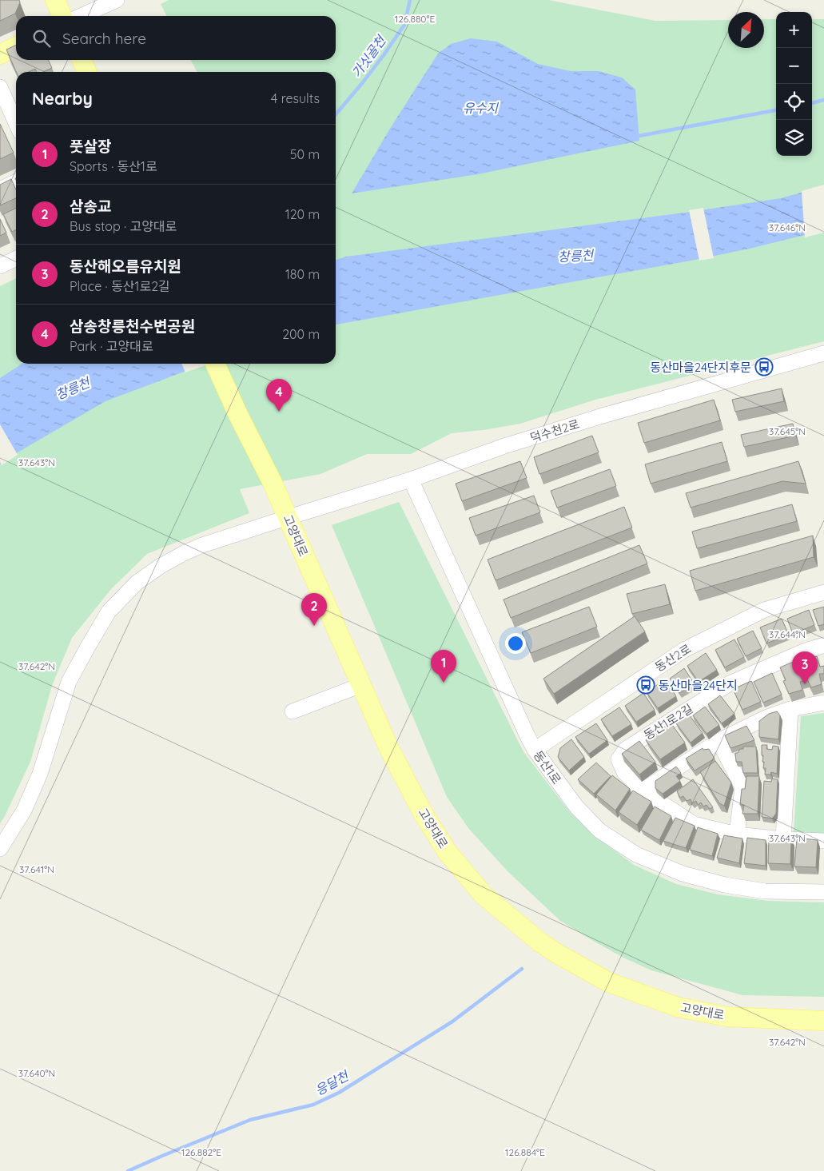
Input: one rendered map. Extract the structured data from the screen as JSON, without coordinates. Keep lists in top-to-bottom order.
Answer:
{
  "streets": {
    "main road": ["고양대로"],
    "street": [
      "덕수천2로",
      "동산2로",
      "동산1로2길",
      "동산1로"
    ]
  },
  "crossings": [
    ["덕수천2로", "고양대로"],
    ["덕수천2로", "동산1로"],
    ["동산2로", "동산1로"]
  ],
  "water": [
    "가싯골천",
    "유수지",
    "창릉천",
    "응달천"
  ],
  "places": {
    "bus stop": ["동산마을24단지후문", "동산마을24단지"]
  },
  "north": "top right",
  "page": {
    "map_buttons": ["+", "−"],
    "search": "Search here",
    "heading": ["Nearby", "4 results"],
    "list": [
      {
        "mark": "1",
        "name": "풋살장",
        "note": "Sports · 동산1로",
        "value": "50 m"
      },
      {
        "mark": "2",
        "name": "삼송교",
        "note": "Bus stop · 고양대로",
        "value": "120 m"
      },
      {
        "mark": "3",
        "name": "동산해오름유치원",
        "note": "Place · 동산1로2길",
        "value": "180 m"
      },
      {
        "mark": "4",
        "name": "삼송창릉천수변공원",
        "note": "Park · 고양대로",
        "value": "200 m"
      }
    ],
    "pins": [
      "4",
      "2",
      "1",
      "3"
    ]
  },
  "coordinates": [
    "126.880°E",
    "37.646°N",
    "37.645°N",
    "37.643°N",
    "37.644°N",
    "37.642°N",
    "37.641°N",
    "37.640°N",
    "126.882°E",
    "126.884°E"
  ]
}
